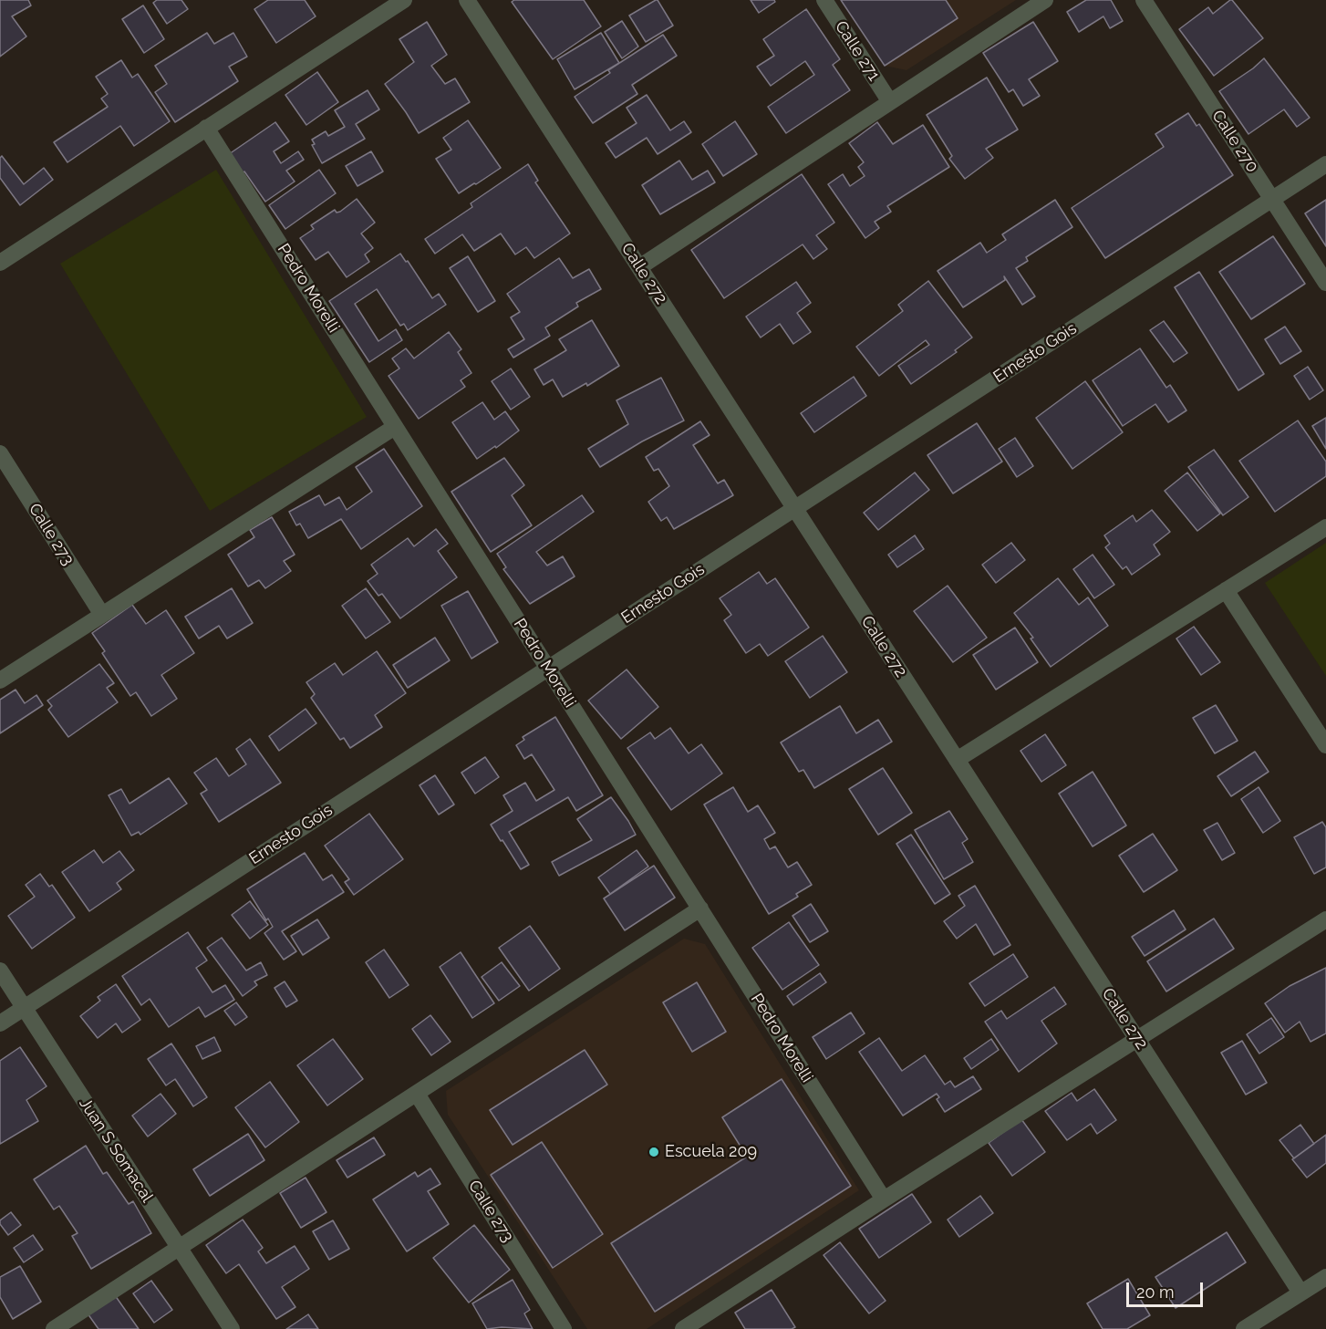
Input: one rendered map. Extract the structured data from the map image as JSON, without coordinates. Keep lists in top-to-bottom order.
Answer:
{
  "streets": {
    "street": [
      "Calle 271",
      "Calle 270",
      "Calle 272",
      "Pedro Morelli",
      "Ernesto Gois",
      "Calle 273",
      "Juan S Somacal"
    ]
  },
  "crossings": [
    ["Calle 270", "Ernesto Gois"],
    ["Calle 272", "Ernesto Gois"],
    ["Pedro Morelli", "Ernesto Gois"],
    ["Ernesto Gois", "Juan S Somacal"]
  ],
  "places": ["Escuela 209"],
  "scale_bar": "20 m"
}
